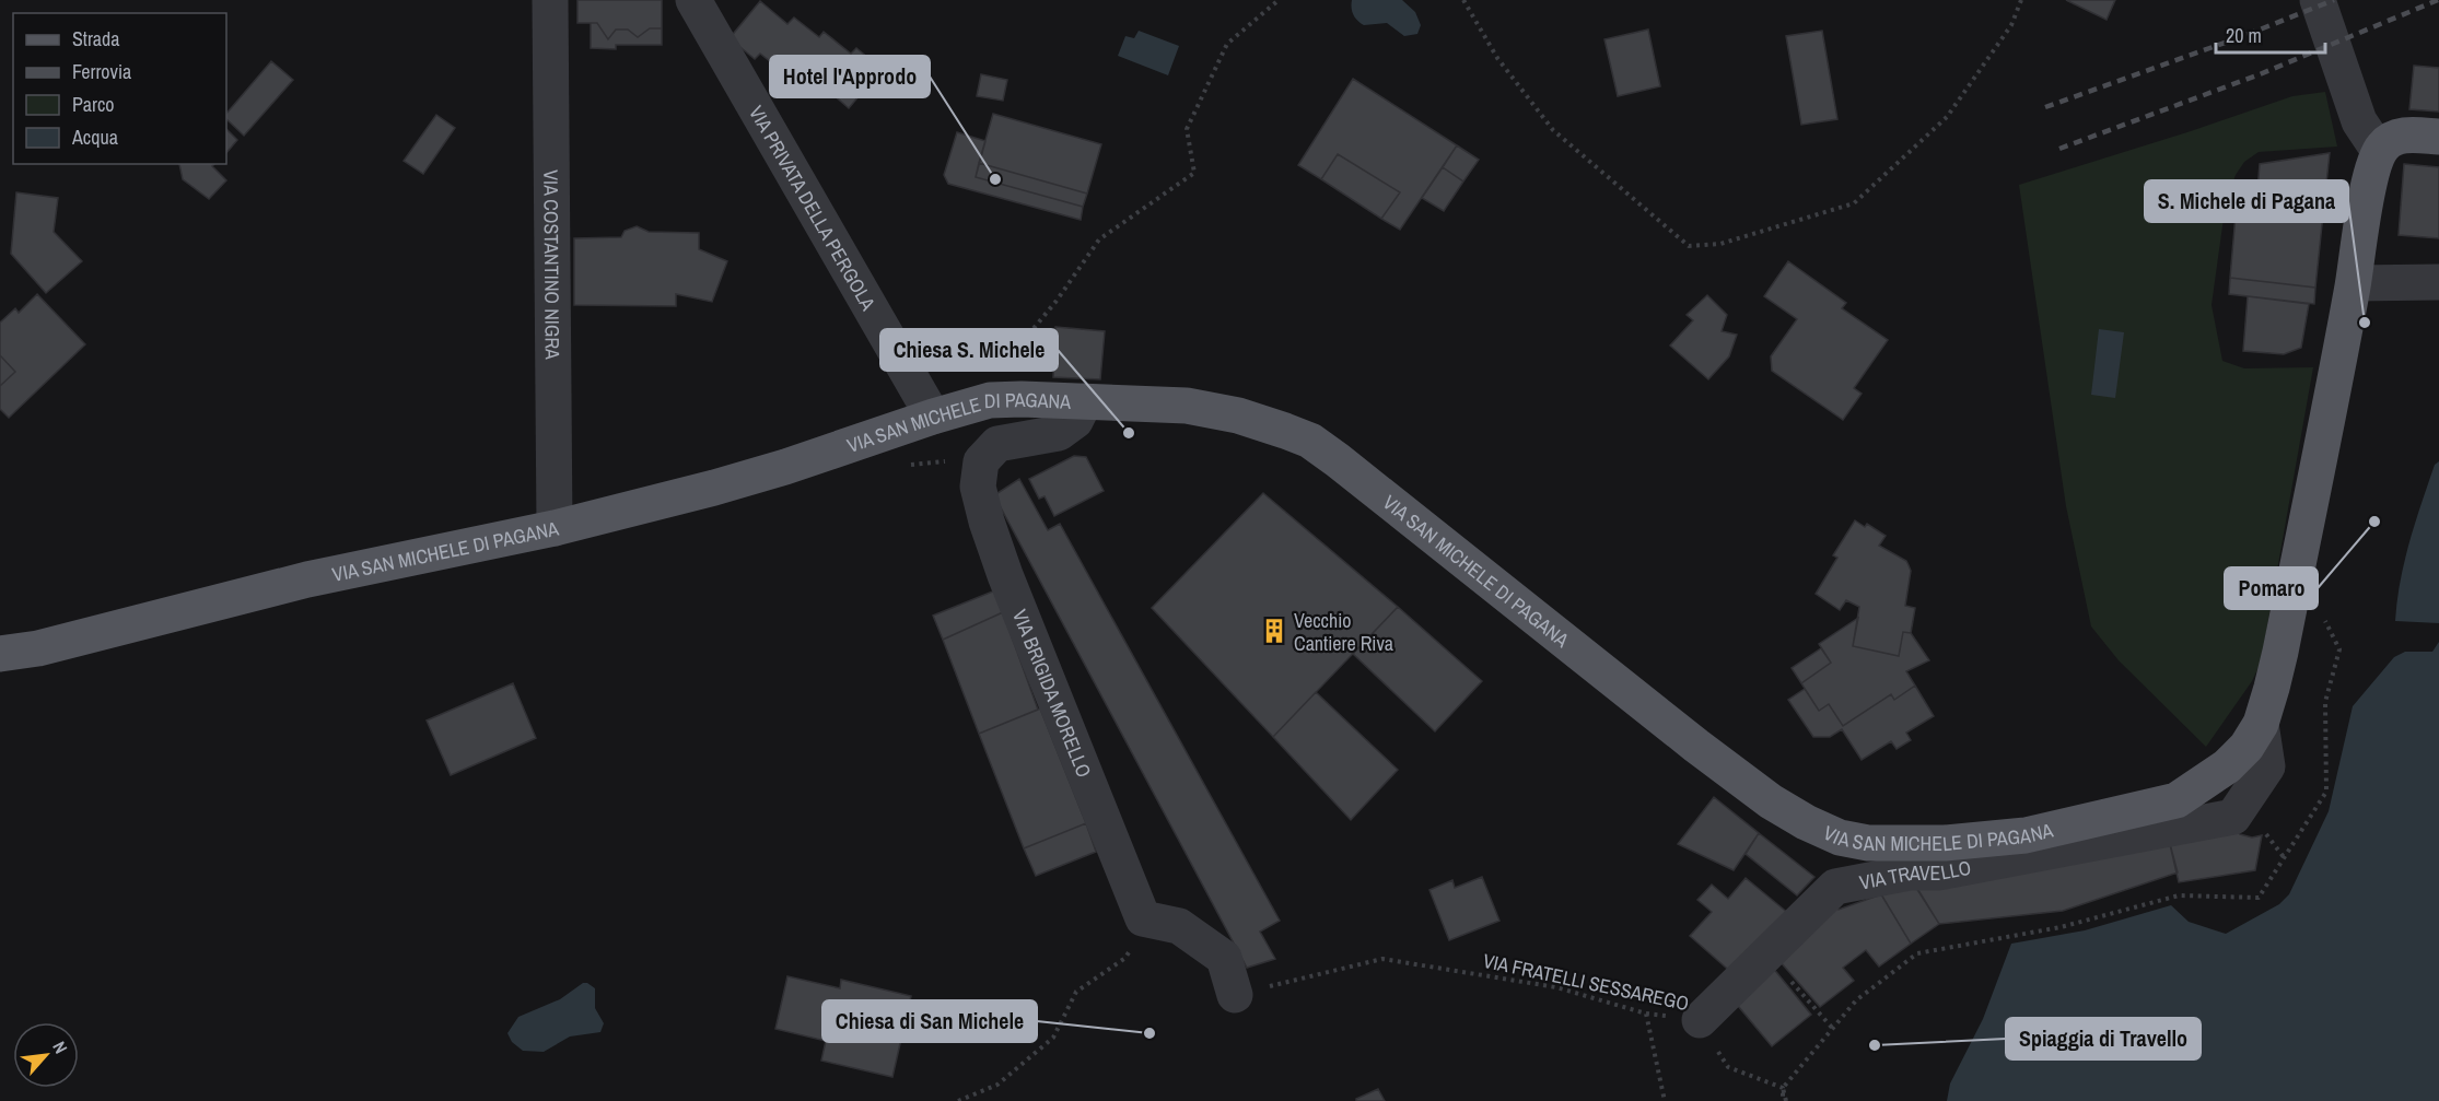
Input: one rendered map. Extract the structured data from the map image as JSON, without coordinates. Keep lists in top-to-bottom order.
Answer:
{
  "streets": {
    "main road": ["VIA SAN MICHELE DI PAGANA"],
    "street": [
      "VIA PRIVATA DELLA PERGOLA",
      "VIA COSTANTINO NIGRA",
      "VIA BRIGIDA MORELLO",
      "VIA TRAVELLO"
    ],
    "path": ["VIA FRATELLI SESSAREGO"]
  },
  "crossings": [
    ["VIA PRIVATA DELLA PERGOLA", "VIA SAN MICHELE DI PAGANA"],
    ["VIA COSTANTINO NIGRA", "VIA SAN MICHELE DI PAGANA"],
    ["VIA SAN MICHELE DI PAGANA", "VIA BRIGIDA MORELLO"],
    ["VIA SAN MICHELE DI PAGANA", "VIA TRAVELLO"],
    ["VIA BRIGIDA MORELLO", "VIA FRATELLI SESSAREGO"],
    ["VIA TRAVELLO", "VIA FRATELLI SESSAREGO"]
  ],
  "places": {
    "other": [
      "Hotel l'Approdo",
      "S. Michele di Pagana",
      "Chiesa S. Michele",
      "Pomaro",
      "Chiesa di San Michele",
      "Spiaggia di Travello"
    ],
    "building": ["Vecchio Cantiere Riva"]
  },
  "legend": [
    "Strada",
    "Ferrovia",
    "Parco",
    "Acqua"
  ],
  "scale_bar": "20 m",
  "north": "top right"
}
